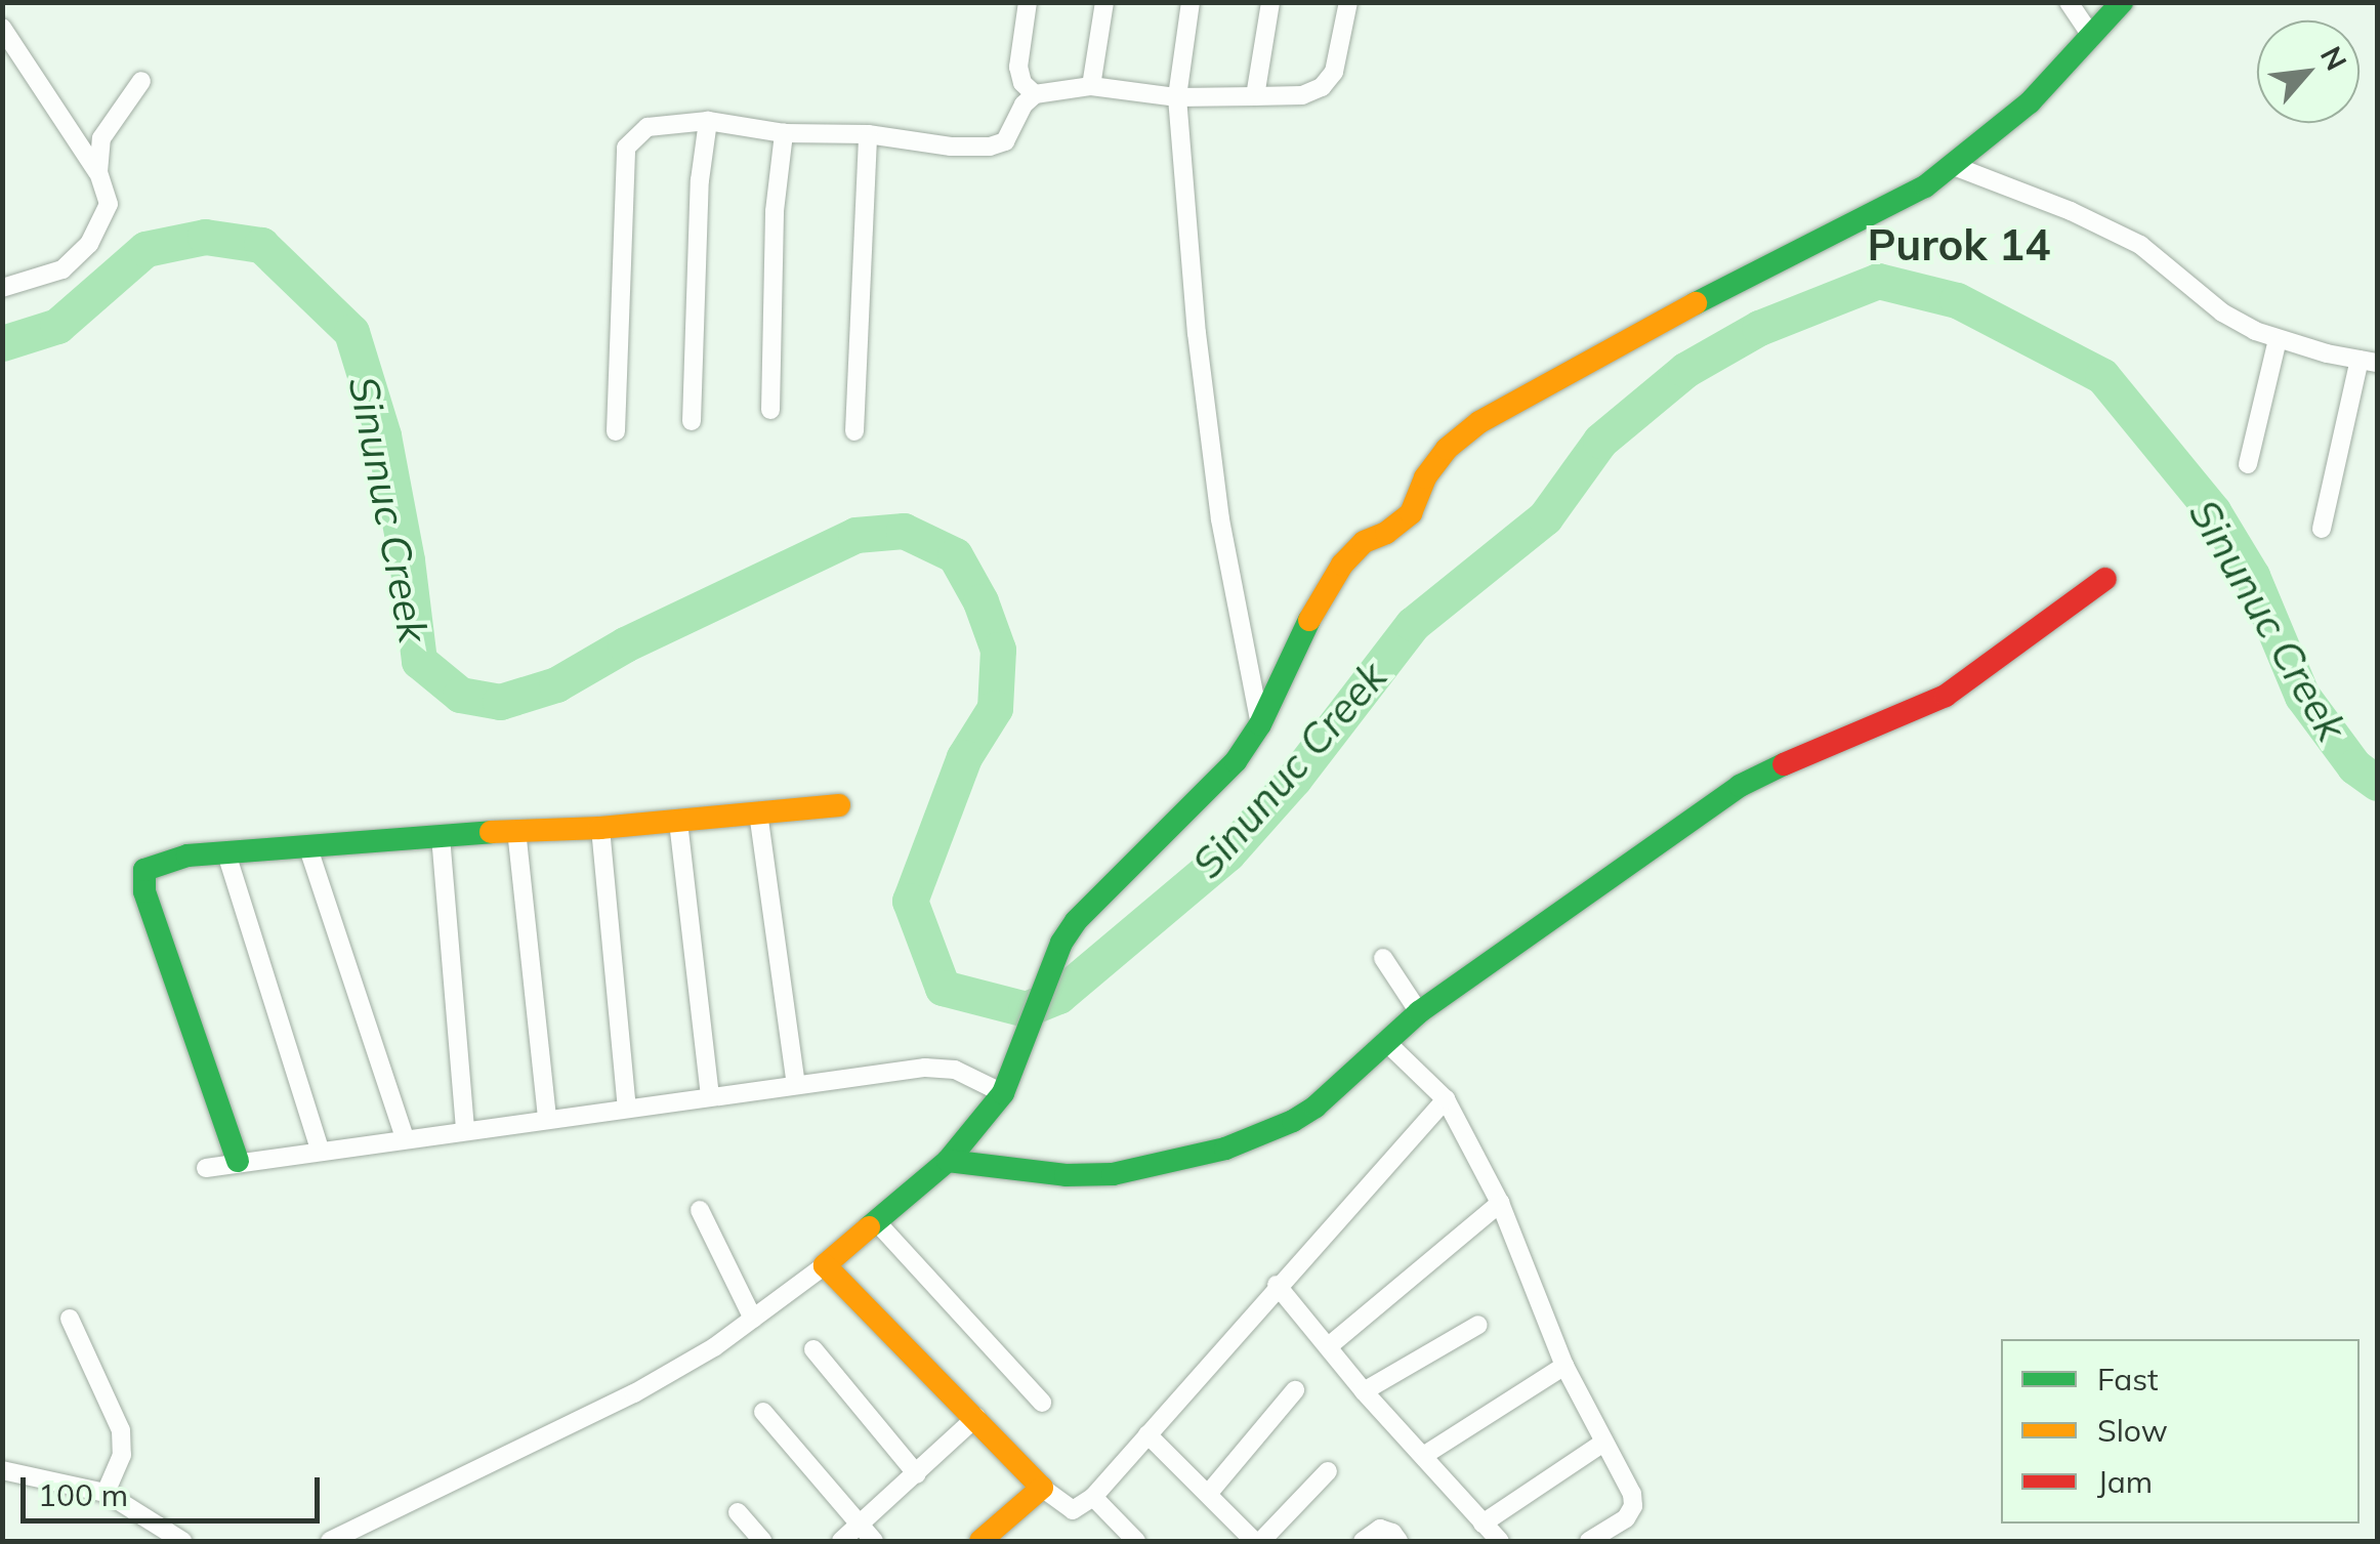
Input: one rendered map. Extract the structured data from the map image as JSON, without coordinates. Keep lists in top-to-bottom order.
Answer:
{
  "districts": ["Purok 14"],
  "water": ["Sinunuc Creek"],
  "legend": ["Fast", "Slow", "Jam"],
  "scale_bar": "100 m",
  "north": "top right"
}
